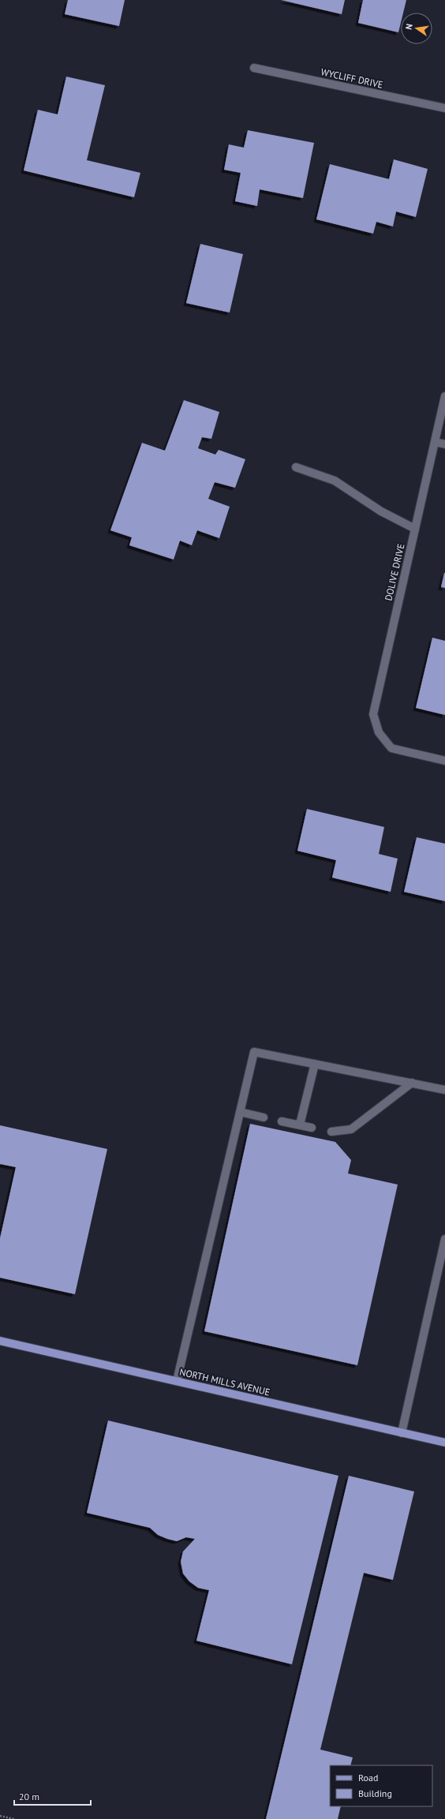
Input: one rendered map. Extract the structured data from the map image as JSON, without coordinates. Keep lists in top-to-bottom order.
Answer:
{
  "streets": {
    "main road": ["NORTH MILLS AVENUE"],
    "street": ["WYCLIFF DRIVE", "DOLIVE DRIVE"]
  },
  "legend": ["Road", "Building"],
  "scale_bar": "20 m",
  "north": "left"
}
